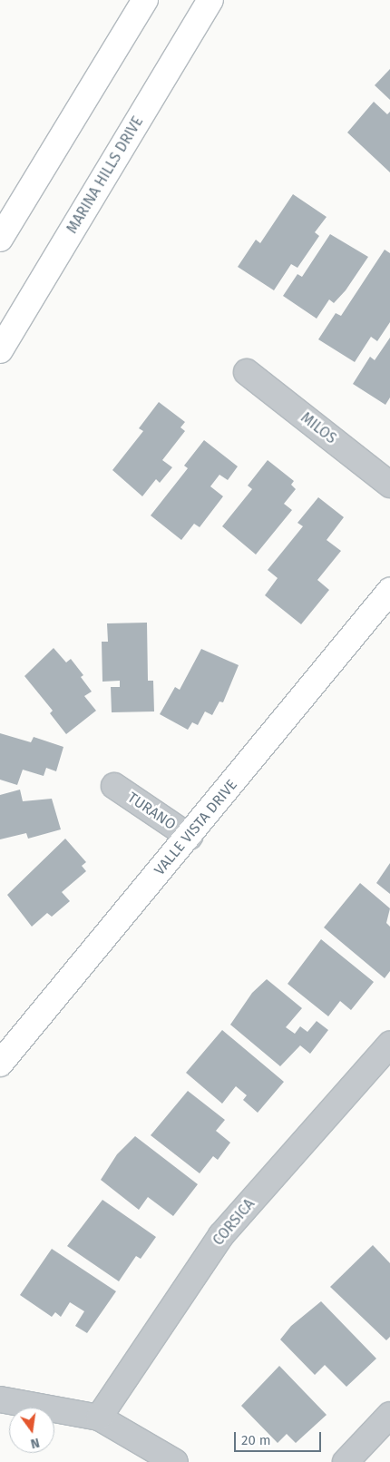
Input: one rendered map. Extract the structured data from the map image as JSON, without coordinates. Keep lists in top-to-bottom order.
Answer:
{
  "streets": {
    "street": [
      "MARINA HILLS DRIVE",
      "MILOS",
      "TURANO",
      "VALLE VISTA DRIVE",
      "CORSICA"
    ]
  },
  "crossings": [
    ["TURANO", "VALLE VISTA DRIVE"]
  ],
  "scale_bar": "20 m",
  "north": "bottom"
}
